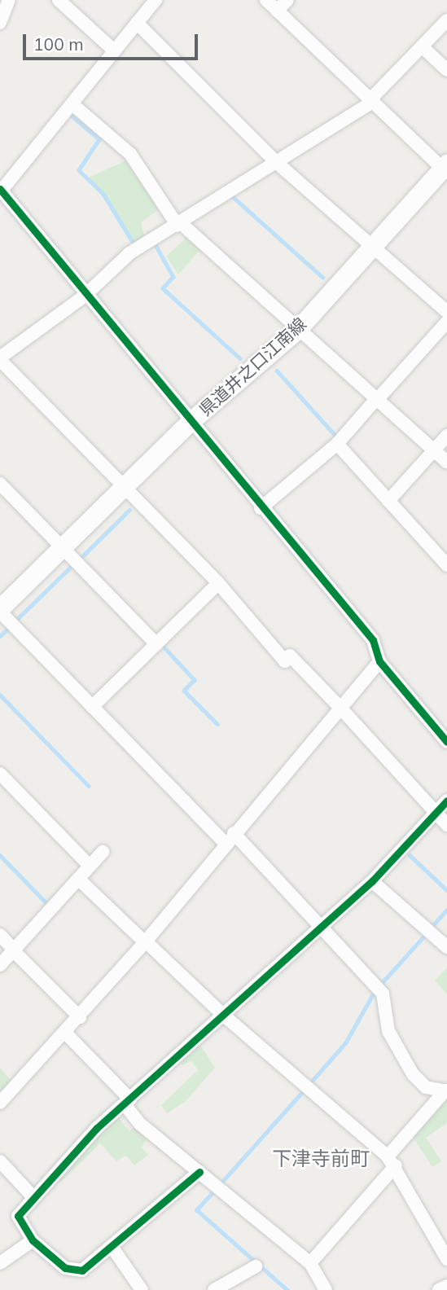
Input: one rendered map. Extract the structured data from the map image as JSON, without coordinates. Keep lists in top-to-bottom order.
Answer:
{
  "streets": {
    "main road": ["県道井之口江南線"]
  },
  "districts": ["下津寺前町"],
  "scale_bar": "100 m"
}
